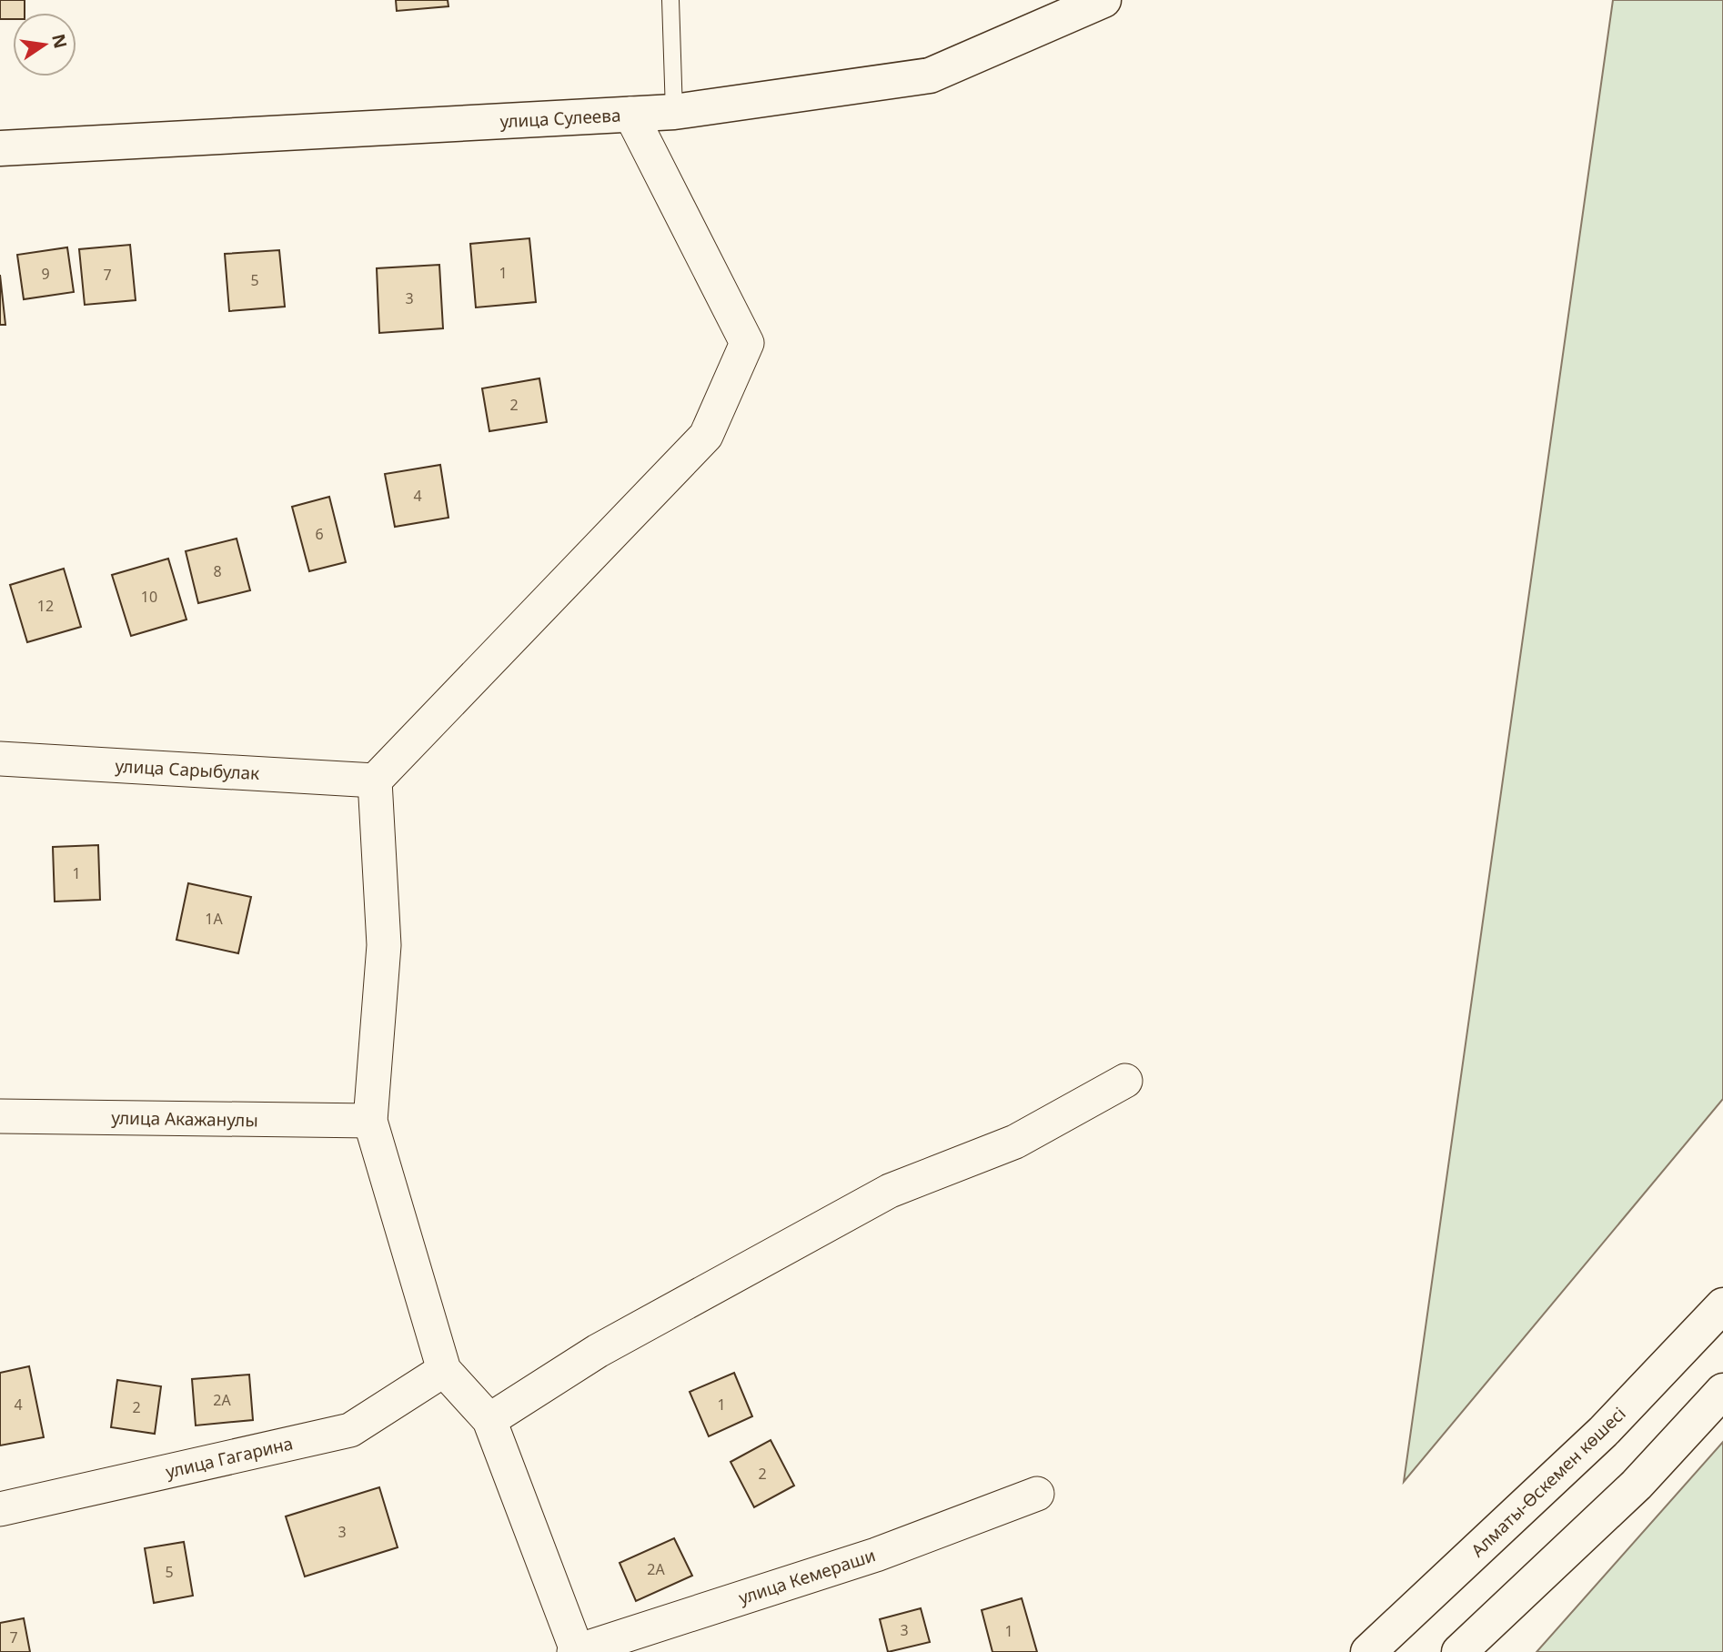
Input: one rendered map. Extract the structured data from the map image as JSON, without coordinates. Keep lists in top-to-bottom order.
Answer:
{
  "streets": {
    "main road": ["улица Сулеева", "Алматы-Өскемен көшесі"],
    "street": [
      "улица Сарыбулак",
      "улица Акажанулы",
      "улица Гагарина",
      "улица Кемераши"
    ]
  },
  "house_numbers": [
    "1",
    "9",
    "7",
    "5",
    "3",
    "2",
    "4",
    "6",
    "8",
    "10",
    "12",
    "1",
    "1А",
    "2А",
    "4",
    "1",
    "2",
    "2",
    "3",
    "2А",
    "5",
    "3",
    "1",
    "7"
  ],
  "north": "right"
}
